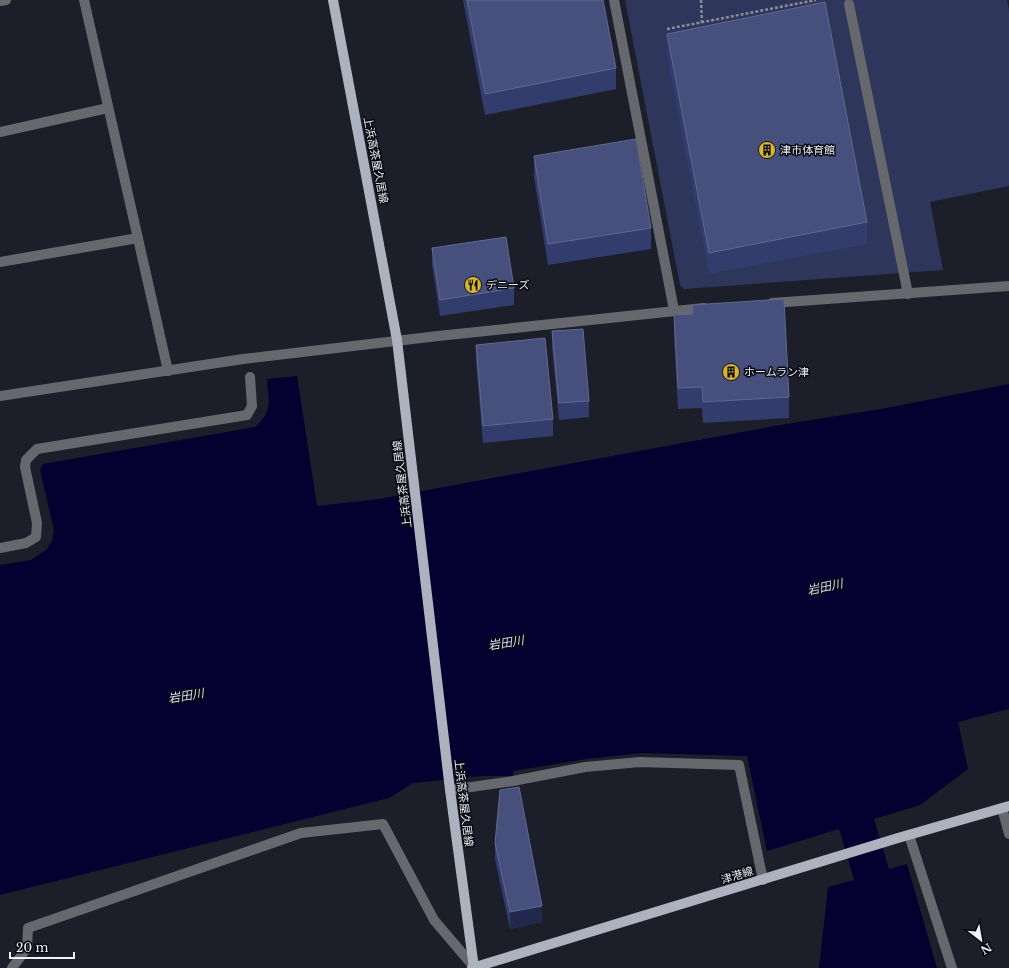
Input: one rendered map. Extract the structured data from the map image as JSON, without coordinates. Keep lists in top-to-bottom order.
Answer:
{
  "streets": {
    "main road": ["上浜高茶屋久居線", "津港線"]
  },
  "crossings": [
    ["上浜高茶屋久居線", "津港線"]
  ],
  "water": ["岩田川"],
  "places": {
    "building": ["津市体育館", "ホームラン津"],
    "restaurant": ["デニーズ"]
  },
  "scale_bar": "20 m",
  "north": "bottom right"
}
